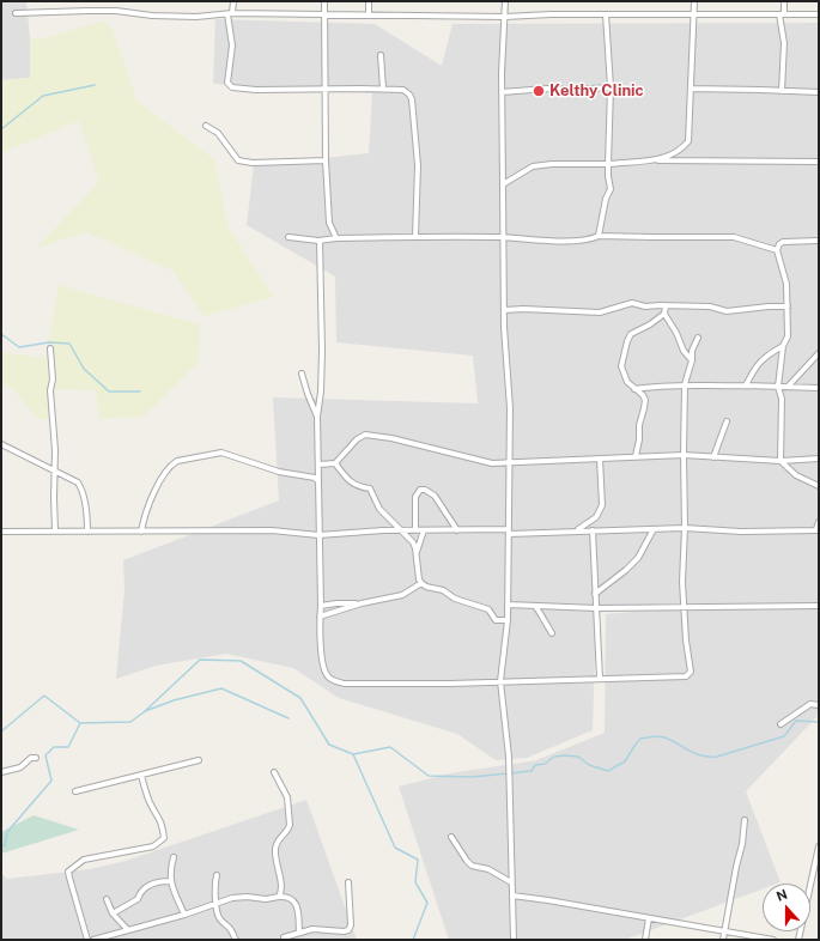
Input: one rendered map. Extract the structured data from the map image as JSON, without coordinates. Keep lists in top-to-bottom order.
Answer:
{
  "places": ["Kelthy Clinic"],
  "north": "top"
}
